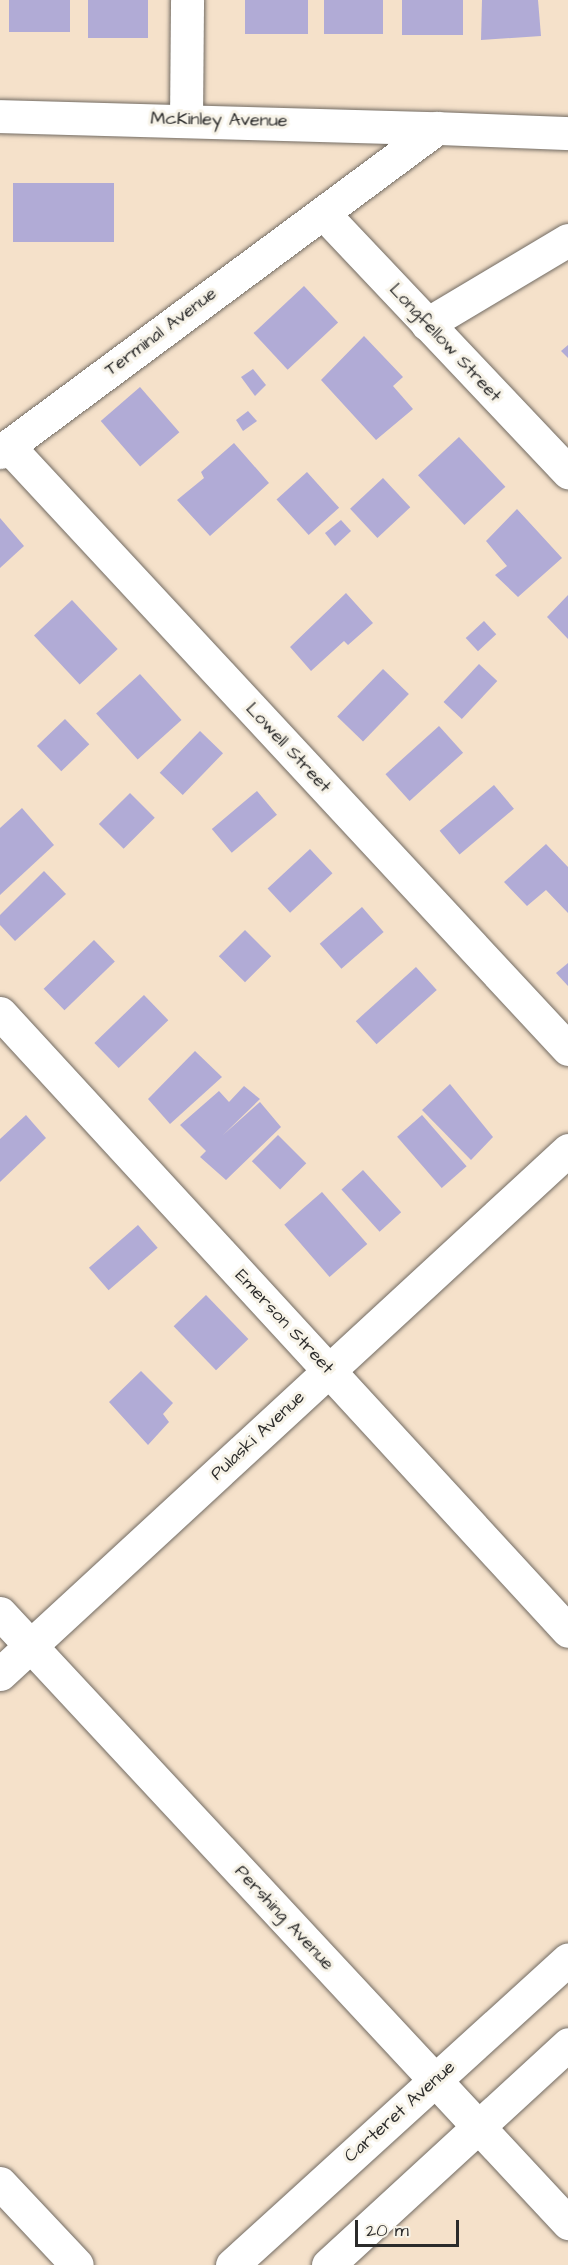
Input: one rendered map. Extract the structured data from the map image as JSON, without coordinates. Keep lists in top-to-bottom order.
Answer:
{
  "streets": {
    "street": [
      "McKinley Avenue",
      "Terminal Avenue",
      "Longfellow Street",
      "Lowell Street",
      "Emerson Street",
      "Pulaski Avenue",
      "Pershing Avenue",
      "Carteret Avenue"
    ]
  },
  "crossings": [
    ["Terminal Avenue", "Longfellow Street"],
    ["Terminal Avenue", "Lowell Street"],
    ["Emerson Street", "Pulaski Avenue"],
    ["Pulaski Avenue", "Pershing Avenue"],
    ["Pershing Avenue", "Carteret Avenue"]
  ],
  "scale_bar": "20 m"
}
